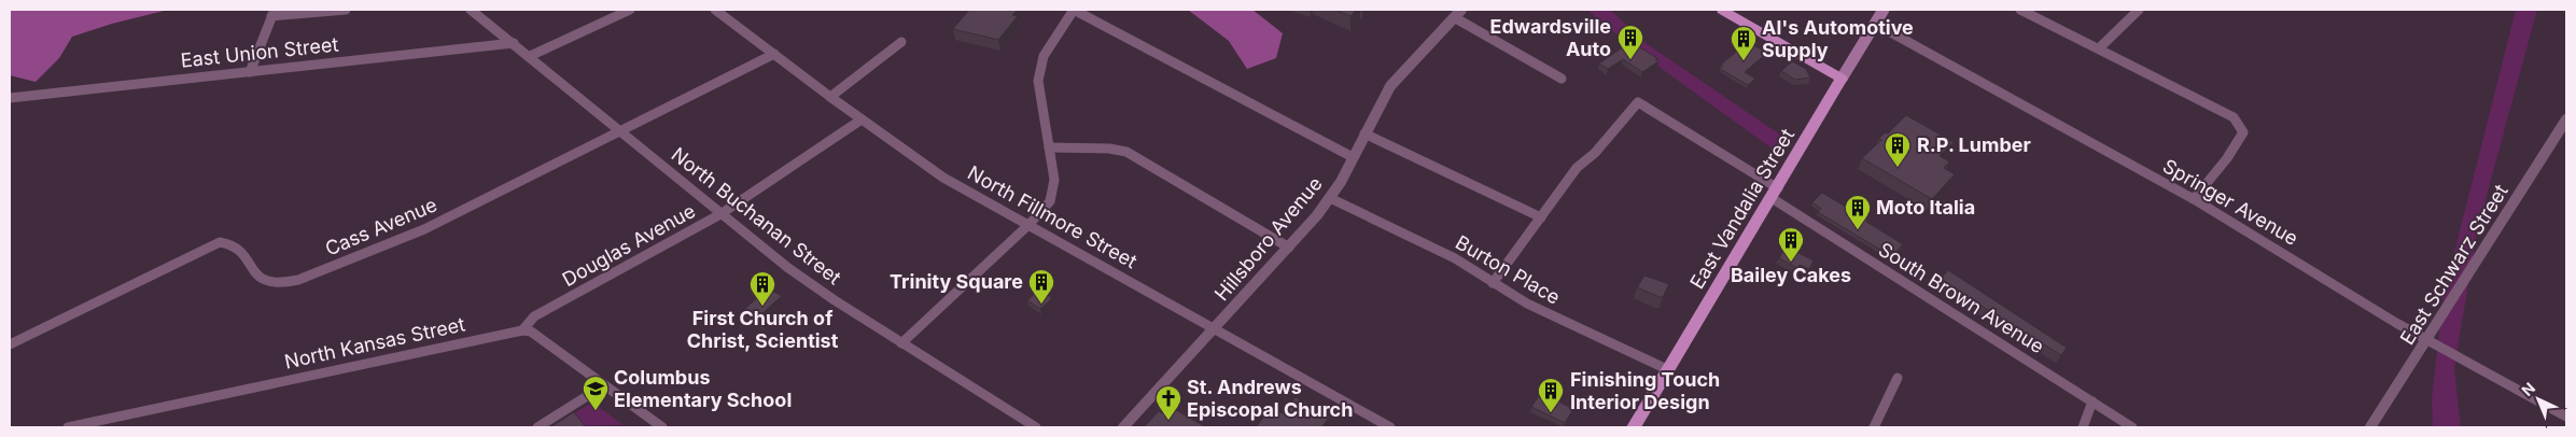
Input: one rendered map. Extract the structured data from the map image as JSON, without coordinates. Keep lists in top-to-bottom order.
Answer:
{
  "streets": {
    "main road": ["East Vandalia Street"],
    "street": [
      "East Union Street",
      "Springer Avenue",
      "North Buchanan Street",
      "North Fillmore Street",
      "Cass Avenue",
      "Hillsboro Avenue",
      "Douglas Avenue",
      "East Schwarz Street",
      "Burton Place",
      "South Brown Avenue",
      "North Kansas Street"
    ]
  },
  "crossings": [
    ["East Union Street", "North Buchanan Street"],
    ["Springer Avenue", "East Vandalia Street"],
    ["Springer Avenue", "East Schwarz Street"],
    ["East Vandalia Street", "Burton Place"],
    ["East Vandalia Street", "South Brown Avenue"],
    ["North Buchanan Street", "Cass Avenue"],
    ["North Buchanan Street", "Douglas Avenue"],
    ["North Fillmore Street", "Cass Avenue"],
    ["North Fillmore Street", "Hillsboro Avenue"],
    ["North Fillmore Street", "Douglas Avenue"],
    ["Hillsboro Avenue", "Burton Place"],
    ["Douglas Avenue", "North Kansas Street"]
  ],
  "places": {
    "building": [
      "Edwardsville Auto",
      "Al's Automotive Supply",
      "R.P. Lumber",
      "Moto Italia",
      "Bailey Cakes",
      "Trinity Square",
      "First Church of Christ, Scientist",
      "Finishing Touch Interior Design"
    ],
    "school or university": ["Columbus Elementary School"],
    "church": ["St. Andrews Episcopal Church"]
  },
  "north": "top left"
}
